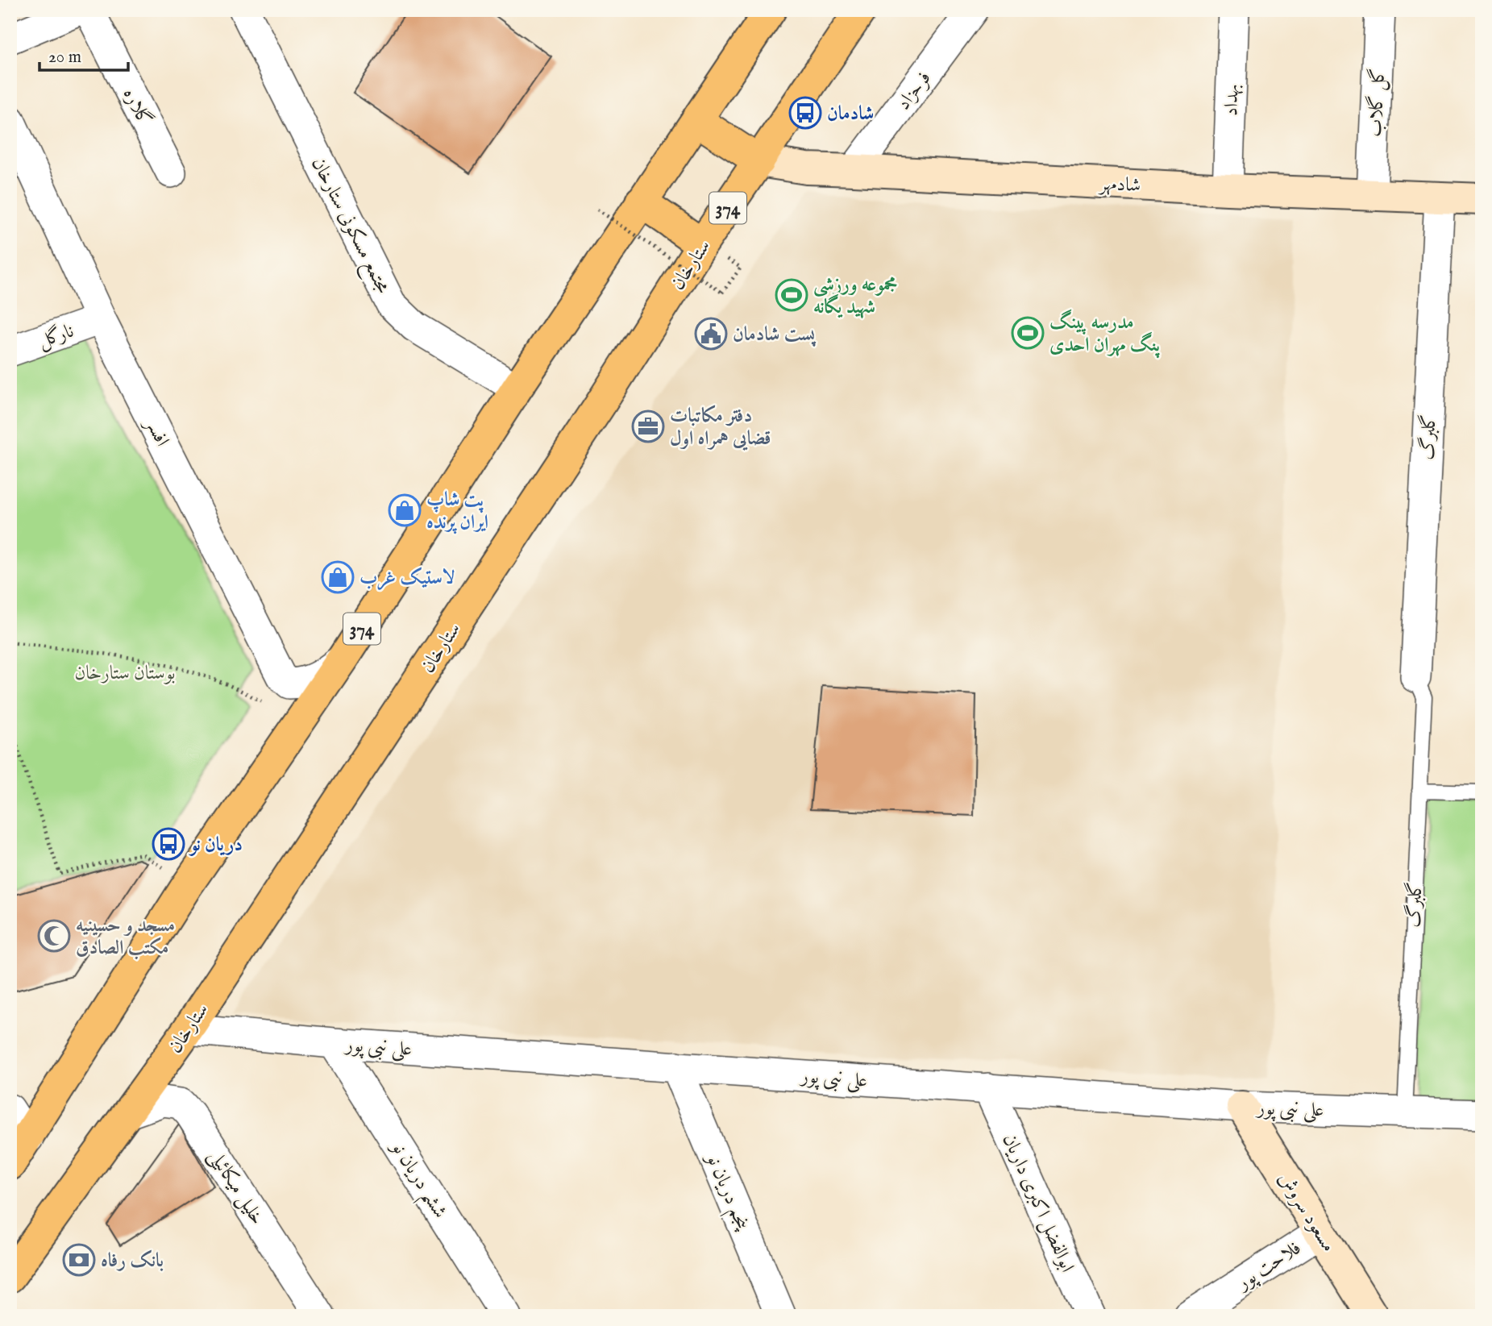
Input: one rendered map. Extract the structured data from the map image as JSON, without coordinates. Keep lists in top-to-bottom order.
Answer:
{
  "streets": {
    "main road": [
      "شادمهر",
      "374",
      "ستارخان",
      "مسعود سروش"
    ],
    "street": [
      "فرحزاد",
      "بهداد",
      "گل گلاب",
      "گلاره",
      "مجتمع مسکونی ستارخان",
      "نارگل",
      "افسر",
      "گلبرگ",
      "علی نبی پور",
      "ششم دریان نو",
      "خلیل میکائیلی",
      "پنجم دریان‌ نو",
      "ابوالفضل اکبری داریان",
      "فلاحت پور"
    ]
  },
  "crossings": [
    ["فرحزاد", "شادمهر"],
    ["بهداد", "شادمهر"],
    ["گل گلاب", "شادمهر"],
    ["شادمهر", "ستارخان"],
    ["شادمهر", "گلبرگ"],
    ["374", "مجتمع مسکونی ستارخان"],
    ["374", "افسر"],
    ["ستارخان", "علی نبی پور"],
    ["ستارخان", "خلیل میکائیلی"],
    ["نارگل", "افسر"],
    ["گلبرگ", "علی نبی پور"],
    ["علی نبی پور", "ششم دریان نو"],
    ["علی نبی پور", "پنجم دریان‌ نو"],
    ["علی نبی پور", "ابوالفضل اکبری داریان"],
    ["علی نبی پور", "مسعود سروش"],
    ["مسعود سروش", "فلاحت پور"]
  ],
  "parks": ["بوستان ستارخان"],
  "places": {
    "bus stop": ["شادمان", "دریان نو"],
    "sports": ["مجموعه ورزشی شهید یگانه", "مدرسه پینگ پنگ مهران احدی"],
    "public building": ["پست شادمان"],
    "office": ["دفتر مکاتبات قضایی همراه اول"],
    "shop": ["پت شاپ ایران پرنده", "لاستیک غرب"],
    "mosque": ["مسجد و حسینیه مکتب الصادق"],
    "bank": ["بانک رفاه"]
  },
  "scale_bar": "20 m"
}
